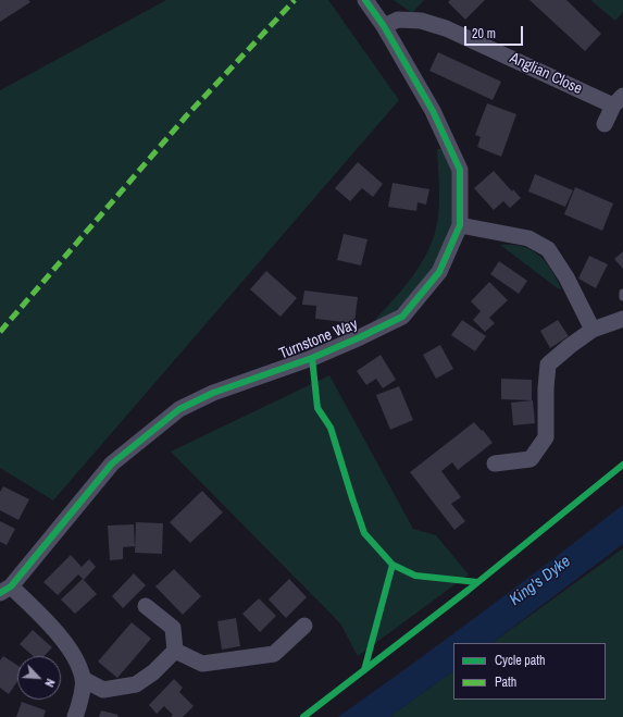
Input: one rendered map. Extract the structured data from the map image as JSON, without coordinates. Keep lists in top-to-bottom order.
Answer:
{
  "streets": {
    "street": ["Anglian Close", "Turnstone Way"]
  },
  "crossings": [
    ["Anglian Close", "Turnstone Way"]
  ],
  "water": ["King's Dyke"],
  "legend": ["Cycle path", "Path"],
  "scale_bar": "20 m",
  "north": "bottom right"
}
